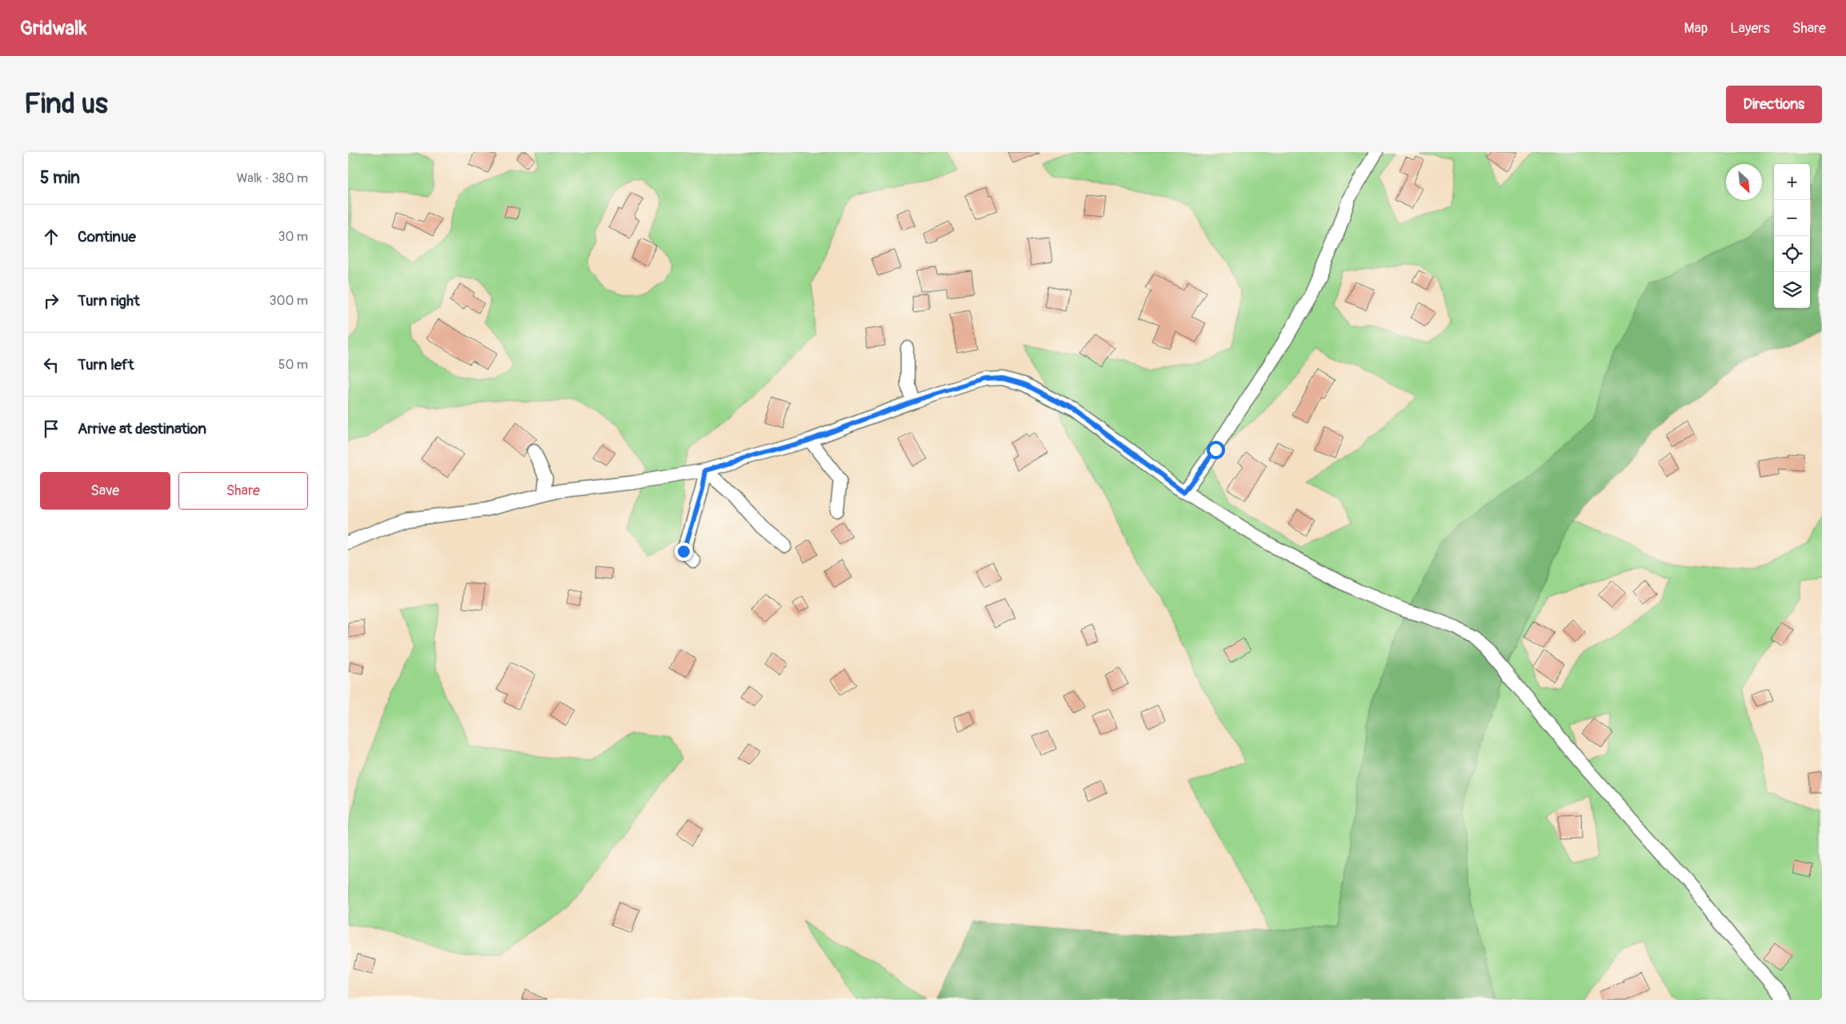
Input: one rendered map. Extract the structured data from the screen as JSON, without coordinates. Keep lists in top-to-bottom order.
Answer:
{
  "north": "bottom right",
  "page": {
    "header": "Gridwalk",
    "nav": ["Map", "Layers", "Share"],
    "buttons": [
      "Directions",
      ["Save", "Share"]
    ],
    "title": "Find us",
    "heading": ["5 min", "Walk · 380 m"],
    "map_buttons": ["+", "−"],
    "list": [
      ["Continue", "30 m"],
      ["Turn right", "300 m"],
      ["Turn left", "50 m"],
      "Arrive at destination"
    ]
  }
}
